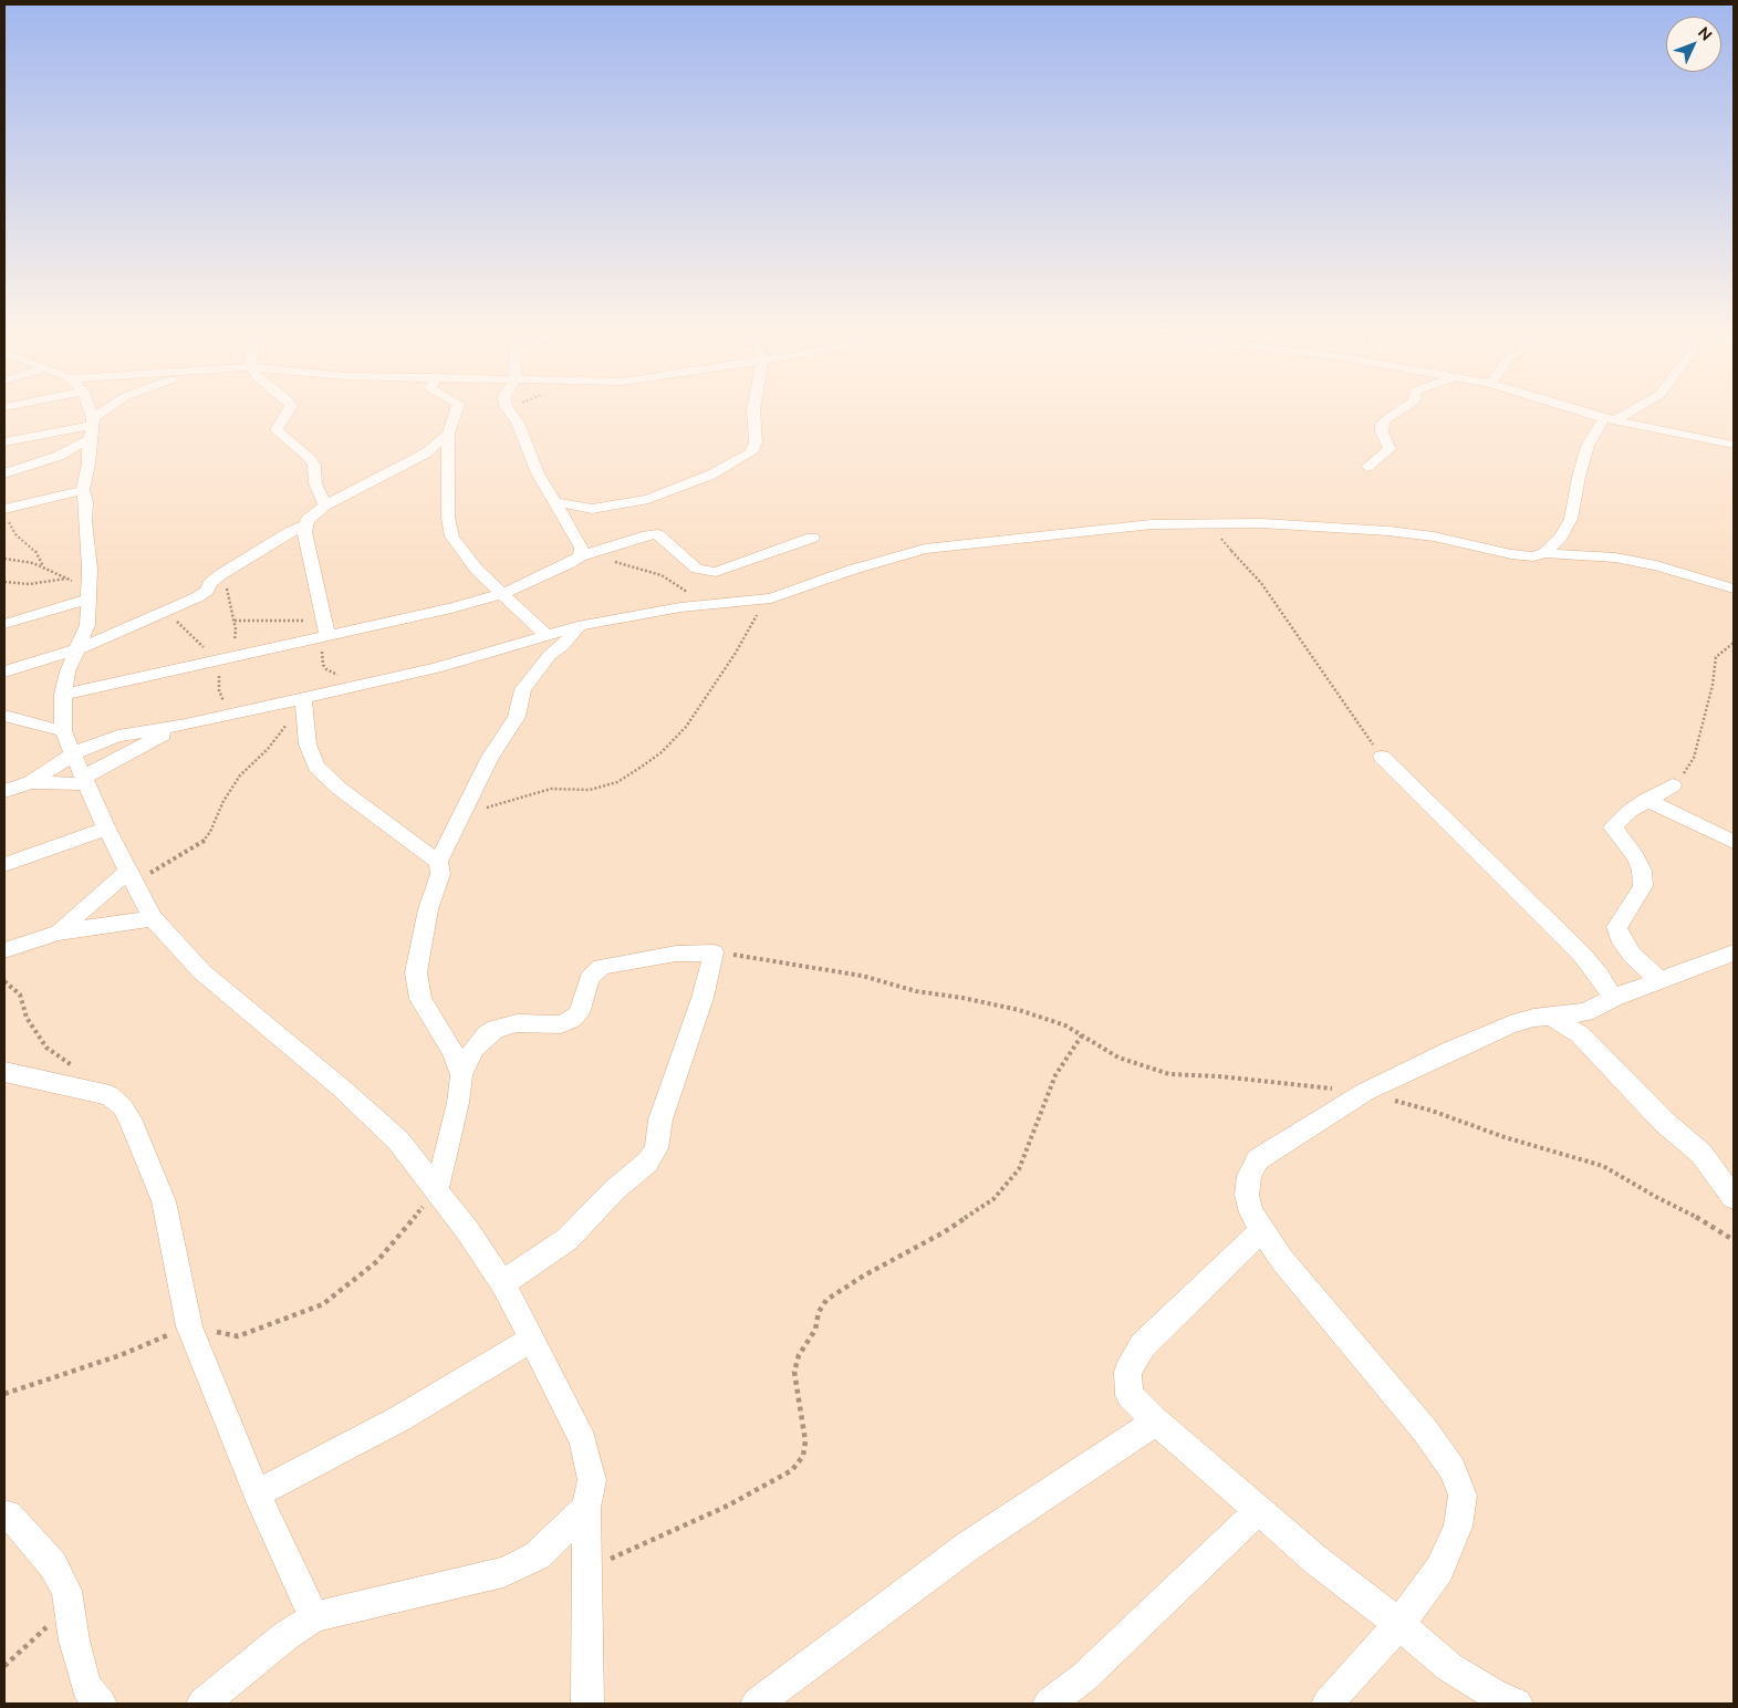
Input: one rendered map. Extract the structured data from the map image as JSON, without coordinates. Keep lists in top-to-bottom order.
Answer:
{
  "north": "top right"
}
